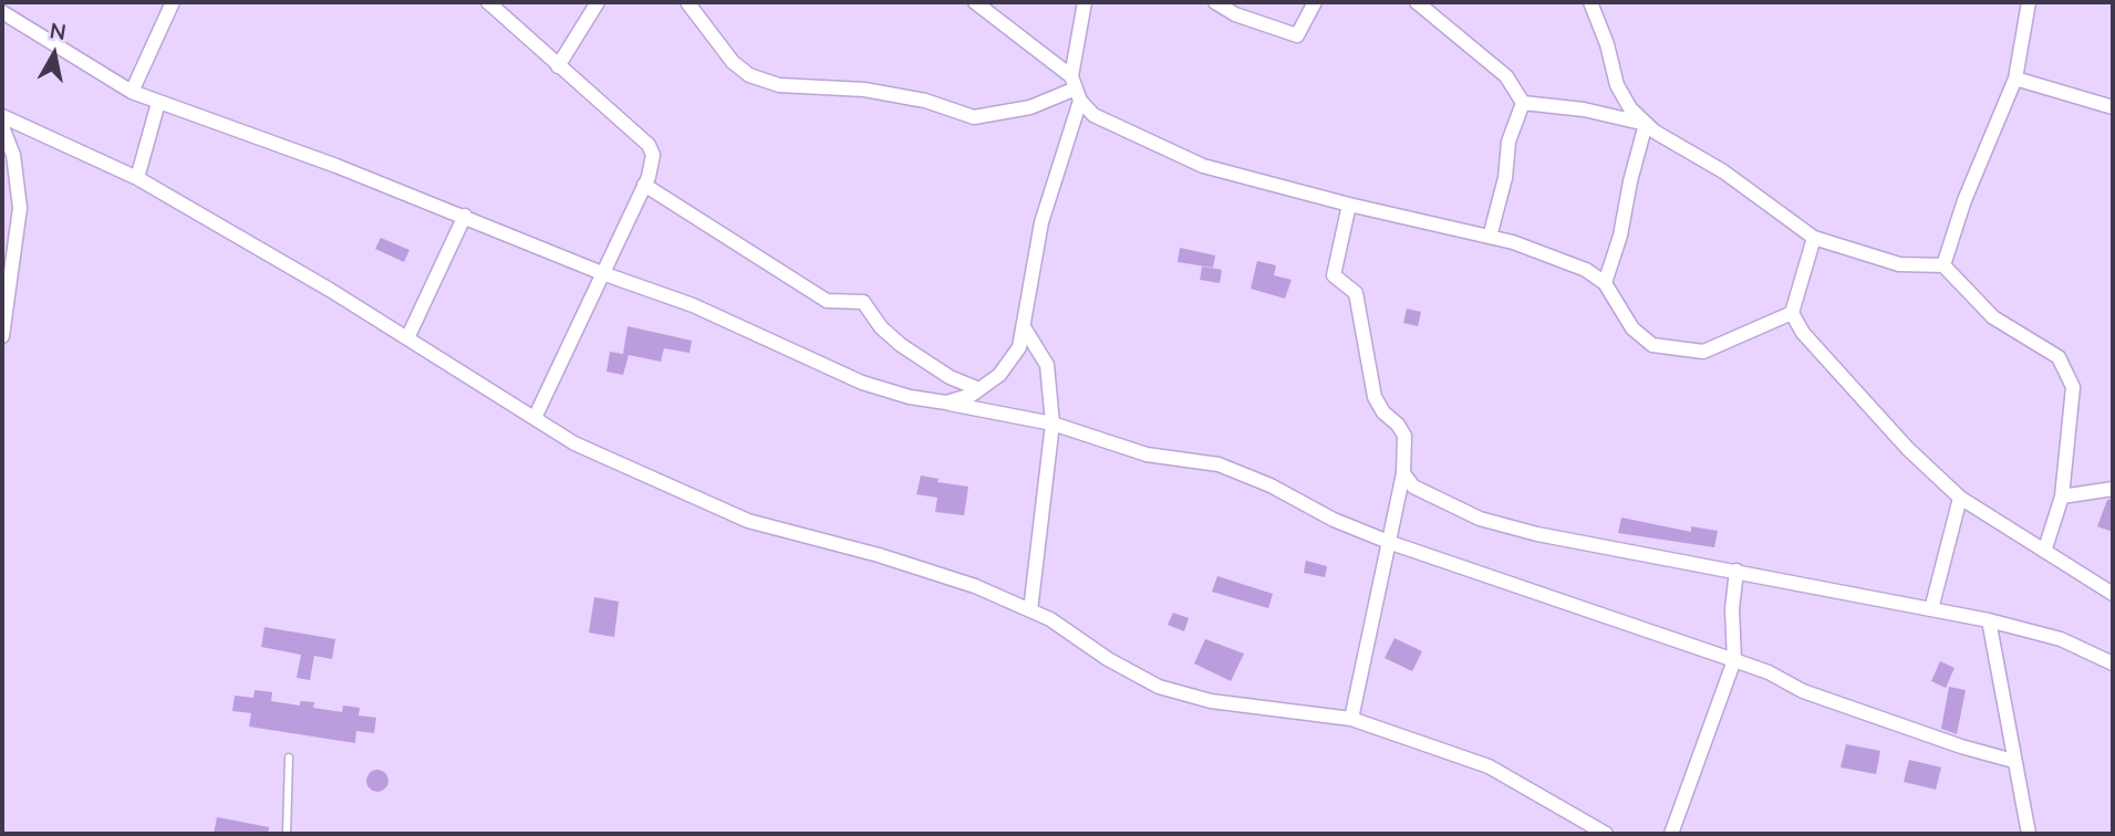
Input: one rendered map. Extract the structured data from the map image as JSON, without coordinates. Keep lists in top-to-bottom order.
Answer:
{
  "north": "top"
}
